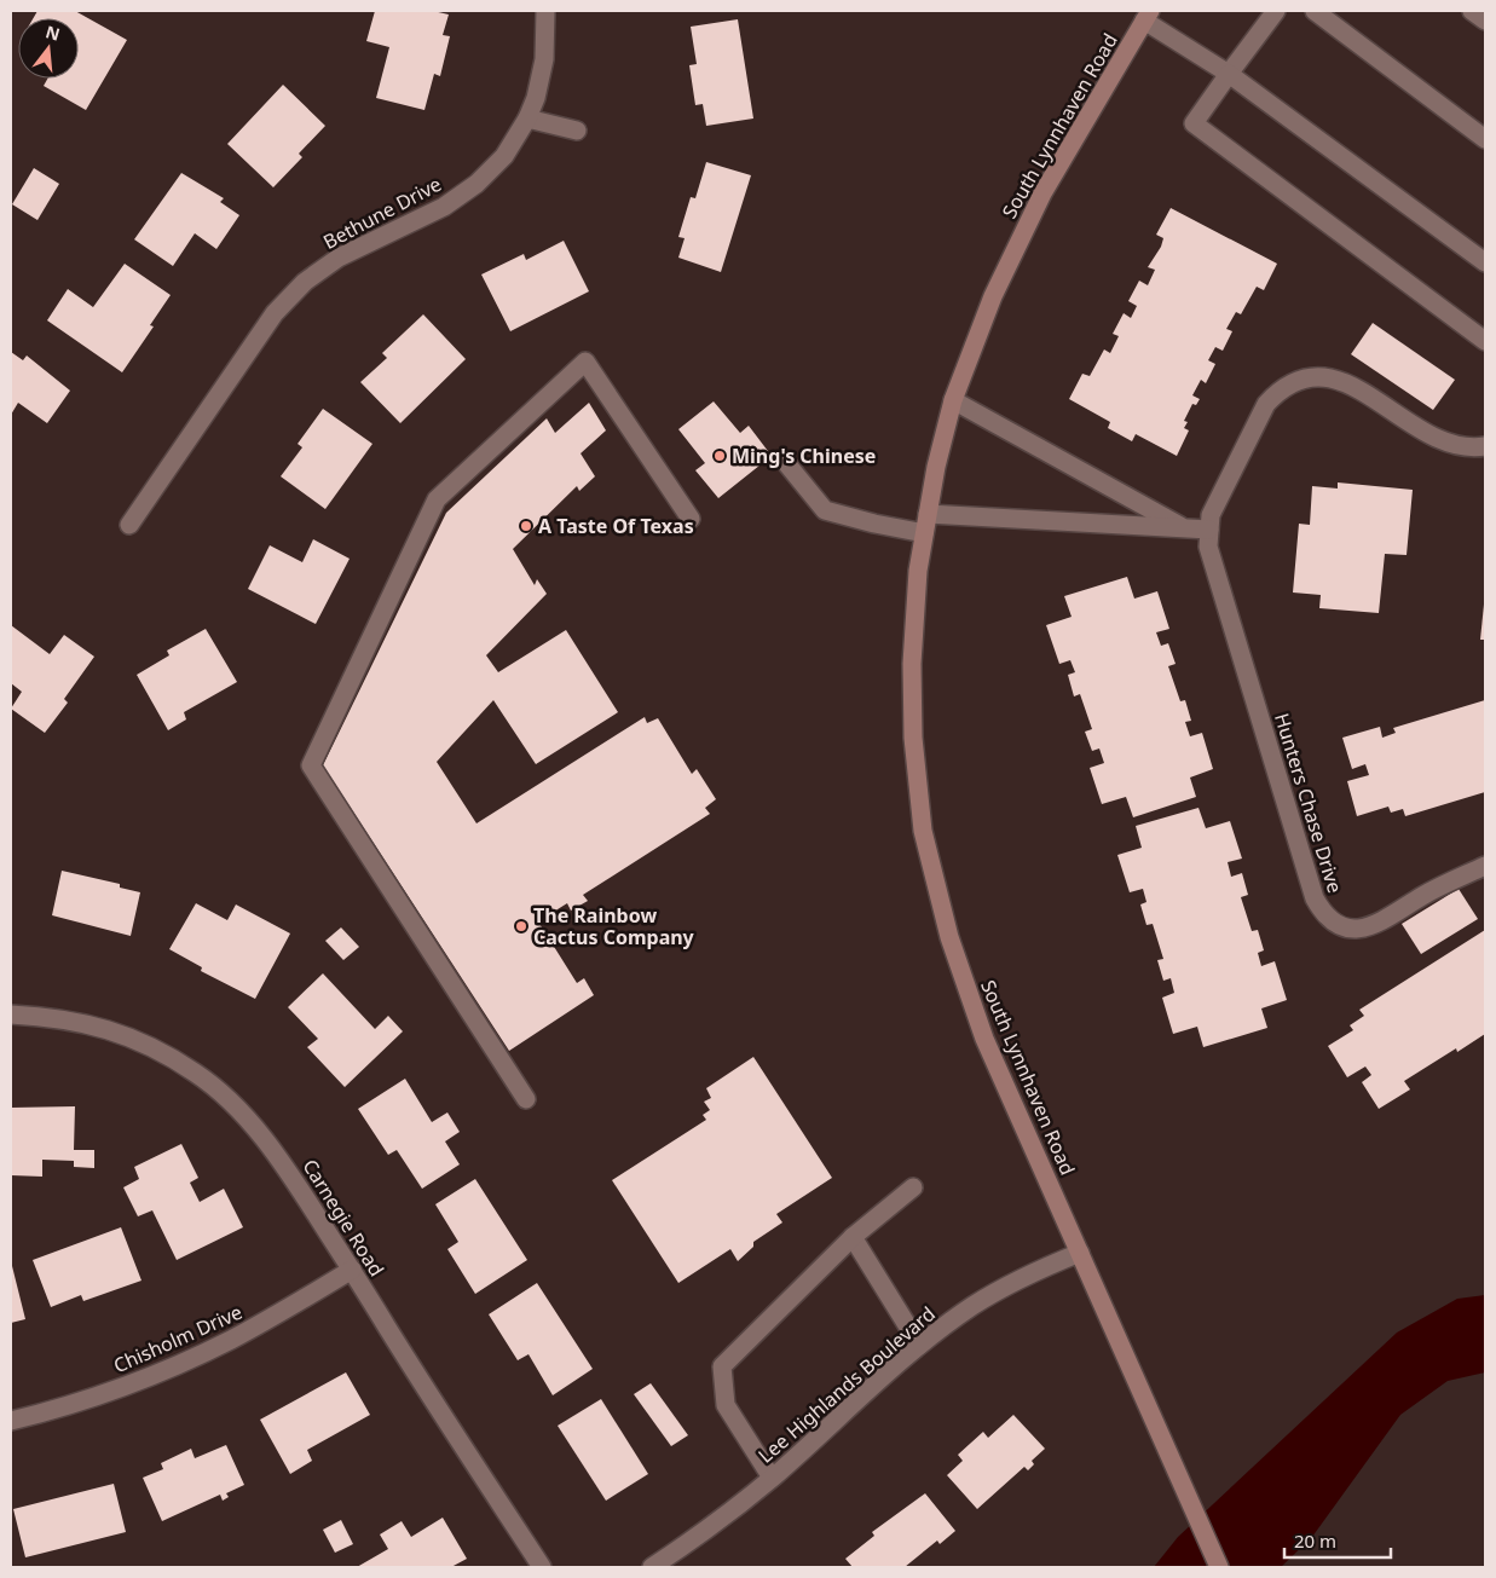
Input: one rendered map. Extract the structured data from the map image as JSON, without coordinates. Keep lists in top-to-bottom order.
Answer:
{
  "streets": {
    "street": [
      "South Lynnhaven Road",
      "Bethune Drive",
      "Hunters Chase Drive",
      "Carnegie Road",
      "Chisholm Drive",
      "Lee Highlands Boulevard"
    ]
  },
  "crossings": [
    ["South Lynnhaven Road", "Lee Highlands Boulevard"],
    ["Carnegie Road", "Chisholm Drive"]
  ],
  "places": ["Ming's Chinese", "A Taste Of Texas", "The Rainbow Cactus Company"],
  "scale_bar": "20 m",
  "north": "top"
}
